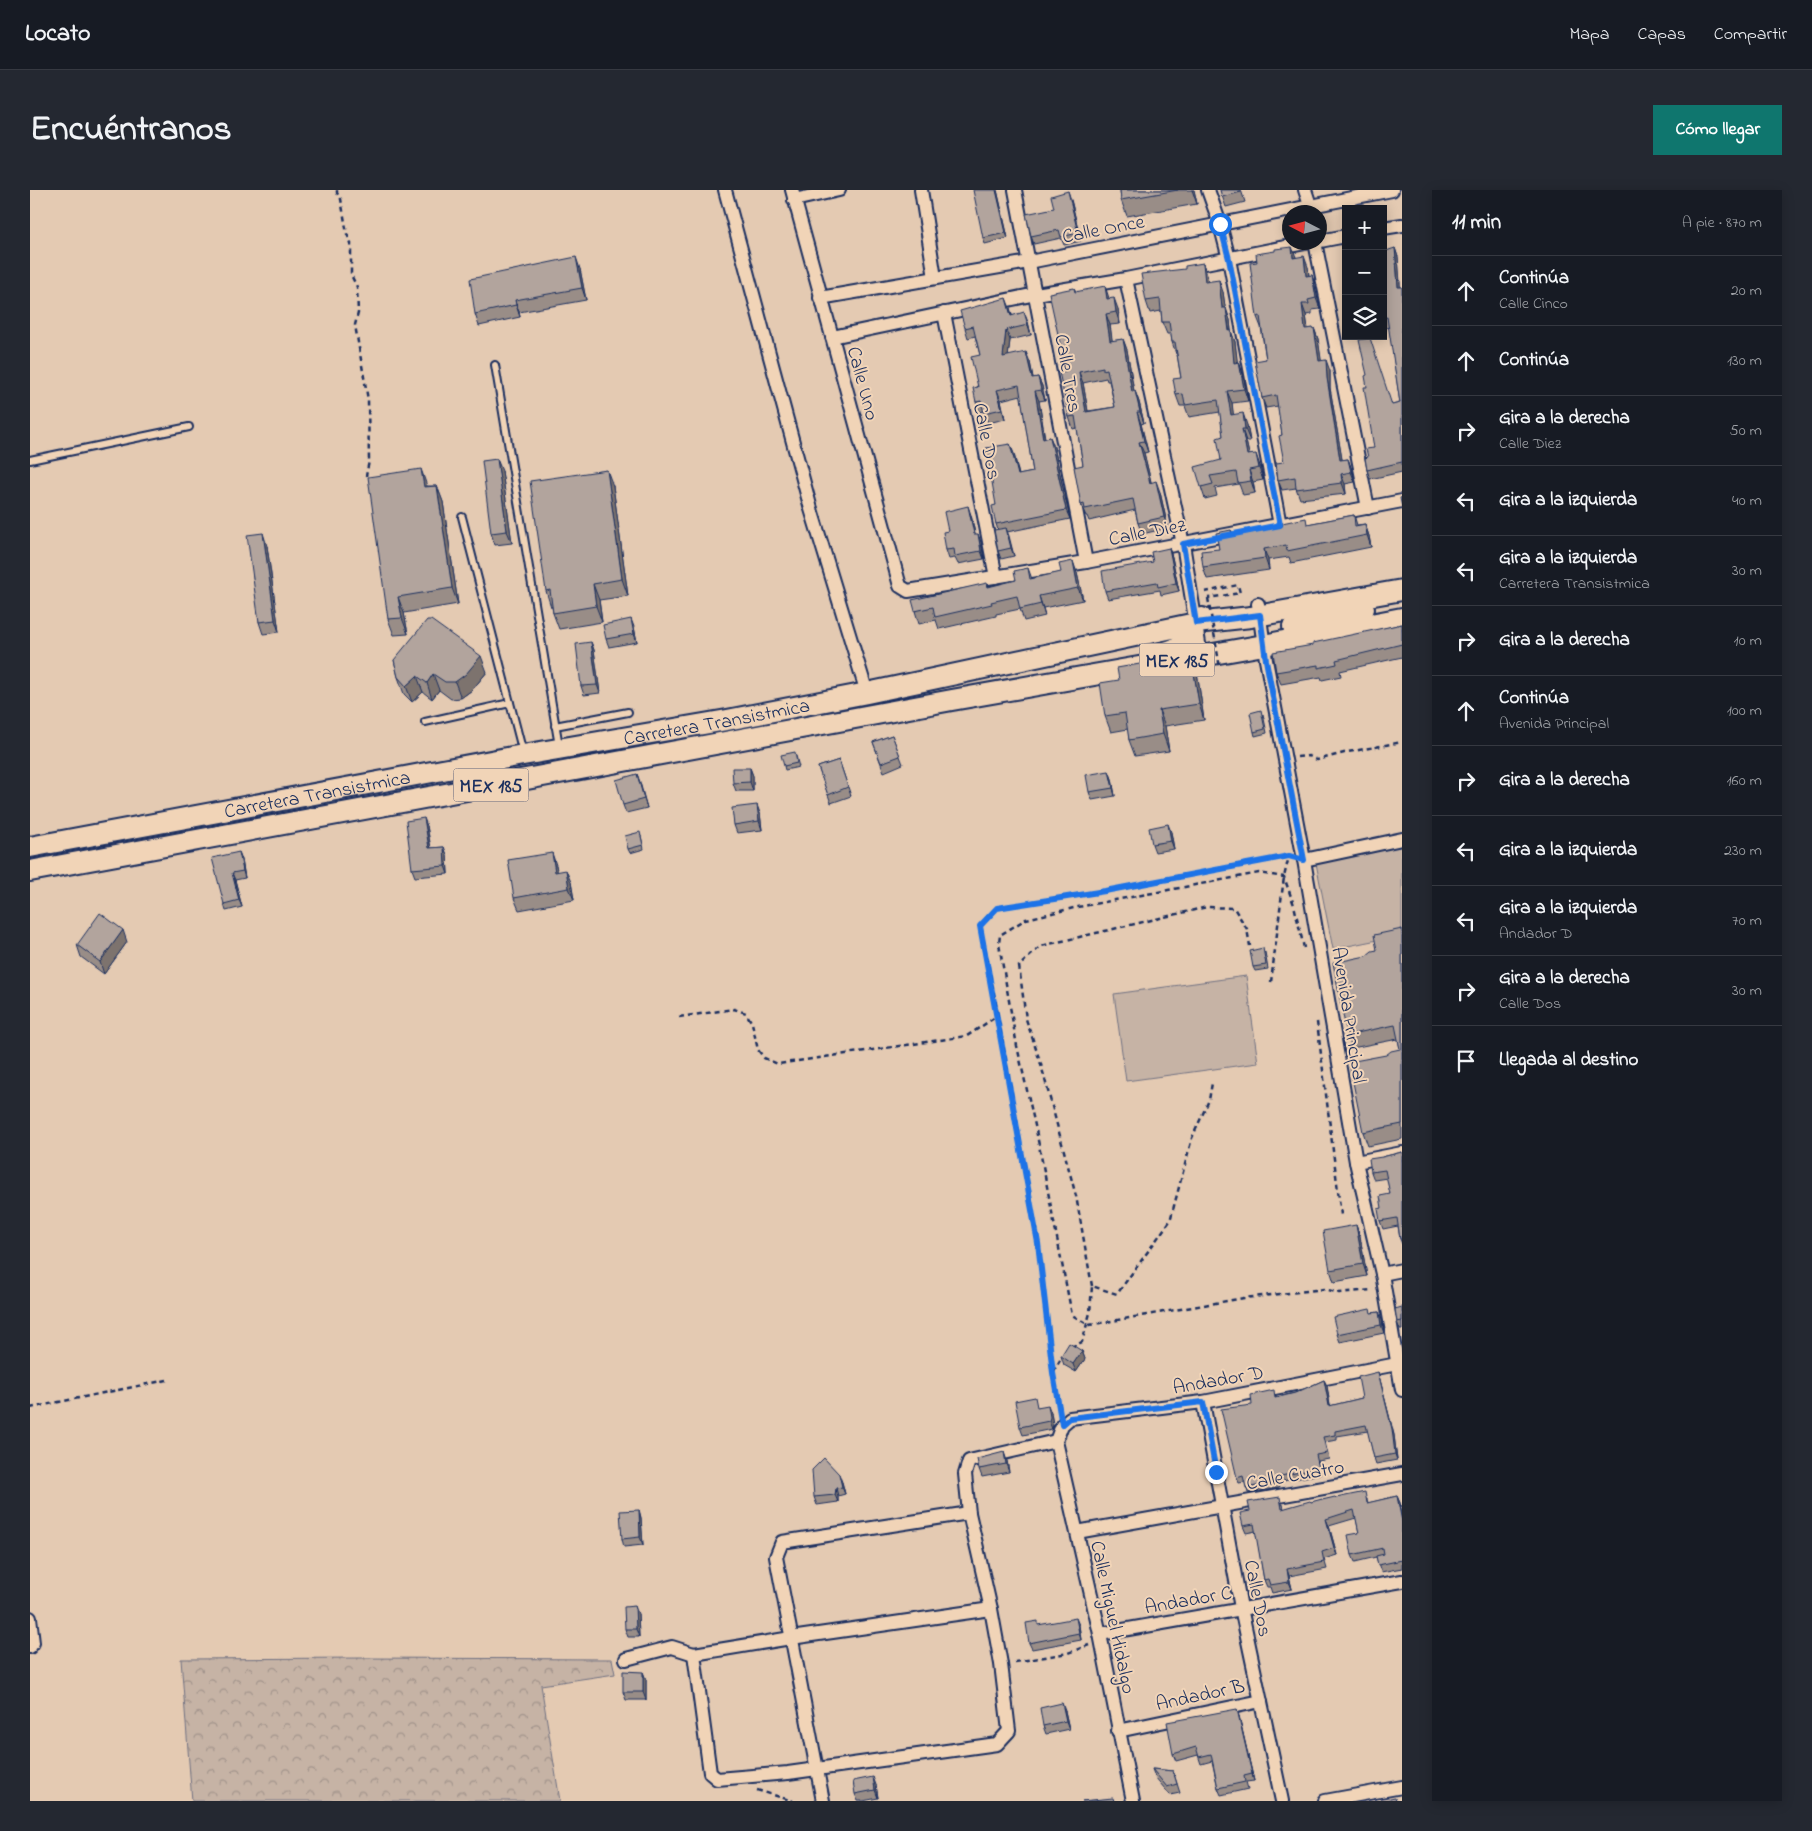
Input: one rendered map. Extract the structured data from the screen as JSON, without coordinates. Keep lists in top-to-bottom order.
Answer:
{
  "streets": {
    "main road": ["MEX 185", "Carretera Transistmica"],
    "street": [
      "Calle Once",
      "Calle Tres",
      "Calle Uno",
      "Calle Dos",
      "Calle Diez",
      "Avenida Principal",
      "Andador D",
      "Calle Cuatro",
      "Andador C",
      "Calle Miguel Hidalgo",
      "Andador B"
    ]
  },
  "crossings": [
    ["Calle Once", "Calle Tres"],
    ["Calle Once", "Calle Uno"],
    ["Calle Tres", "Calle Diez"],
    ["Calle Uno", "Calle Diez"],
    ["Calle Dos", "Calle Diez"],
    ["Calle Dos", "Andador D"],
    ["Calle Dos", "Calle Cuatro"],
    ["Calle Dos", "Andador C"],
    ["Calle Dos", "Andador B"],
    ["Carretera Transistmica", "Avenida Principal"],
    ["Avenida Principal", "Andador D"],
    ["Calle Cuatro", "Calle Miguel Hidalgo"],
    ["Andador C", "Calle Miguel Hidalgo"],
    ["Calle Miguel Hidalgo", "Andador B"]
  ],
  "north": "left",
  "page": {
    "header": "Locato",
    "nav": ["Mapa", "Capas", "Compartir"],
    "title": "Encuéntranos",
    "buttons": "Cómo llegar",
    "heading": ["11 min", "A pie · 870 m"],
    "map_buttons": ["+", "−"],
    "list": [
      ["Continúa", "Calle Cinco", "20 m"],
      ["Continúa", "130 m"],
      ["Gira a la derecha", "Calle Diez", "50 m"],
      ["Gira a la izquierda", "40 m"],
      ["Gira a la izquierda", "Carretera Transistmica", "30 m"],
      ["Gira a la derecha", "10 m"],
      ["Continúa", "Avenida Principal", "100 m"],
      ["Gira a la derecha", "160 m"],
      ["Gira a la izquierda", "230 m"],
      ["Gira a la izquierda", "Andador D", "70 m"],
      ["Gira a la derecha", "Calle Dos", "30 m"],
      "Llegada al destino"
    ]
  }
}
